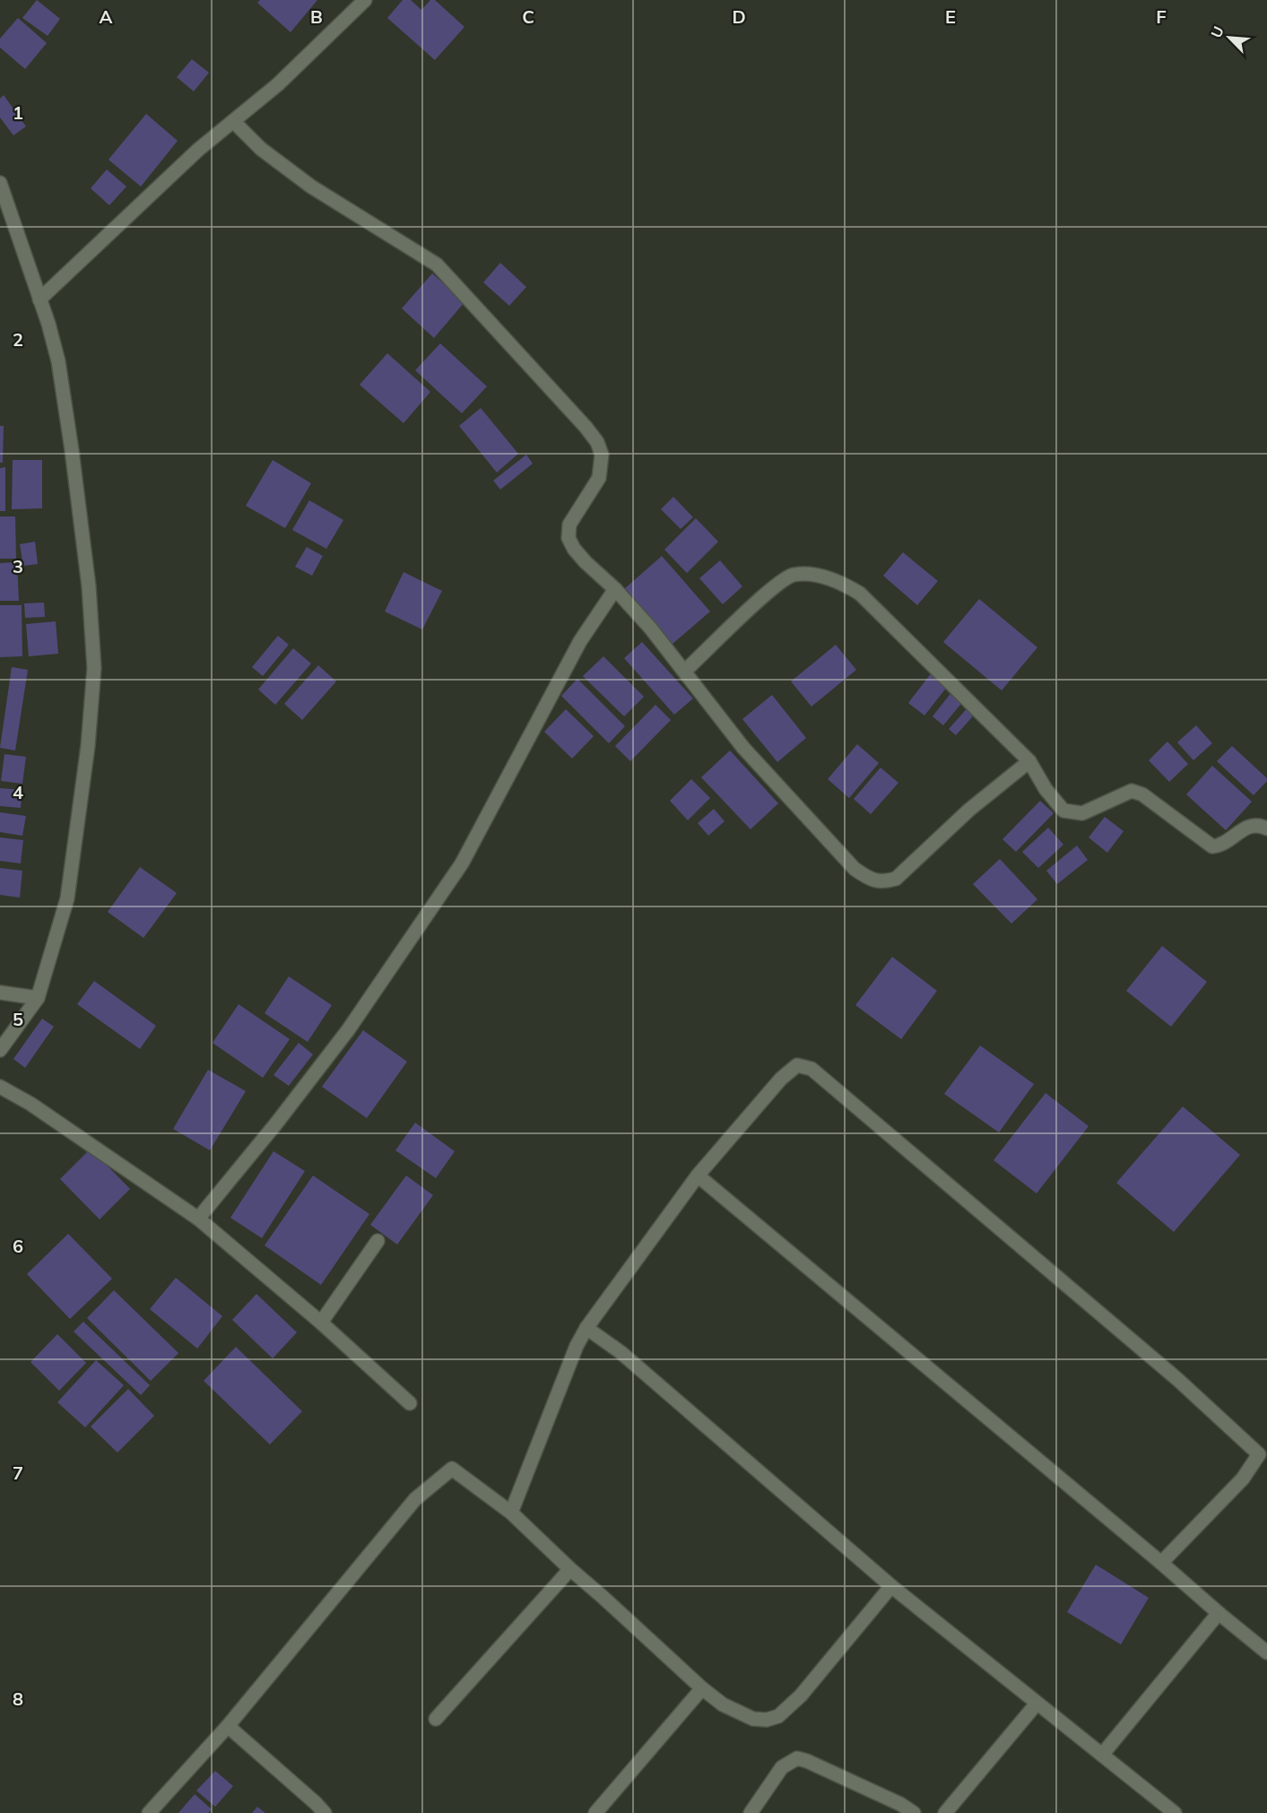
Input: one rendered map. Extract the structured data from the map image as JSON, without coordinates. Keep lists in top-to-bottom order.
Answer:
{
  "north": "top left",
  "grid": {
    "columns": [
      "A",
      "B",
      "C",
      "D",
      "E",
      "F"
    ],
    "rows": [
      "1",
      "2",
      "3",
      "4",
      "5",
      "6",
      "7",
      "8"
    ]
  }
}
